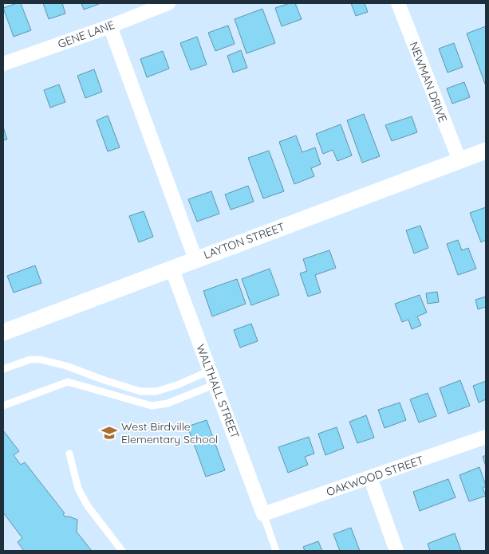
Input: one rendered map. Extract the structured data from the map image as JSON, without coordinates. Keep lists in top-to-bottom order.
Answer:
{
  "streets": {
    "street": [
      "GENE LANE",
      "NEWMAN DRIVE",
      "LAYTON STREET",
      "WALTHALL STREET",
      "OAKWOOD STREET"
    ]
  },
  "crossings": [
    ["NEWMAN DRIVE", "LAYTON STREET"],
    ["LAYTON STREET", "WALTHALL STREET"],
    ["WALTHALL STREET", "OAKWOOD STREET"]
  ],
  "places": {
    "school or university": ["West Birdville Elementary School"]
  }
}
